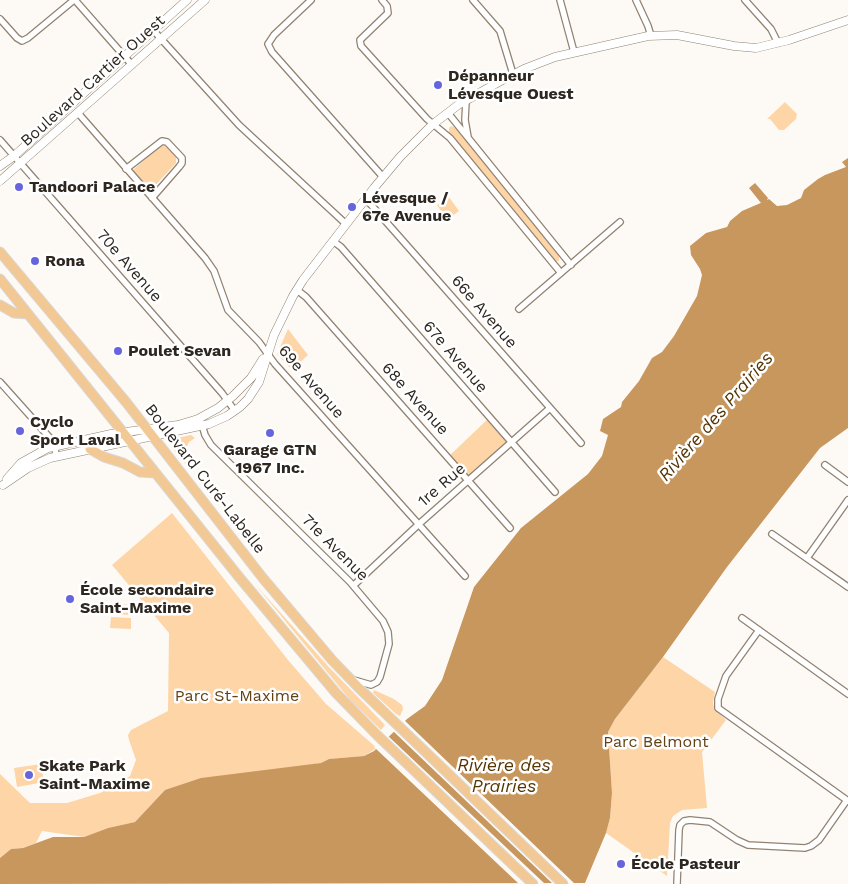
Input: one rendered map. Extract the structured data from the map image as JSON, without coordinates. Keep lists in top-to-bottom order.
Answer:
{
  "streets": {
    "main road": ["Boulevard Curé-Labelle"],
    "street": [
      "Boulevard Cartier Ouest",
      "70e Avenue",
      "66e Avenue",
      "67e Avenue",
      "69e Avenue",
      "68e Avenue",
      "1re Rue",
      "71e Avenue"
    ]
  },
  "crossings": [
    ["Boulevard Cartier Ouest", "70e Avenue"],
    ["Boulevard Cartier Ouest", "69e Avenue"],
    ["66e Avenue", "1re Rue"],
    ["67e Avenue", "1re Rue"],
    ["69e Avenue", "1re Rue"],
    ["68e Avenue", "1re Rue"],
    ["Boulevard Curé-Labelle", "71e Avenue"],
    ["1re Rue", "71e Avenue"]
  ],
  "water": ["Rivière des Prairies"],
  "parks": ["Parc St-Maxime", "Parc Belmont"],
  "places": [
    "Dépanneur Lévesque Ouest",
    "Tandoori Palace",
    "Lévesque / 67e Avenue",
    "Rona",
    "Poulet Sevan",
    "Cyclo Sport Laval",
    "Garage GTN 1967 Inc.",
    "École secondaire Saint-Maxime",
    "Skate Park Saint-Maxime",
    "École Pasteur"
  ]
}
